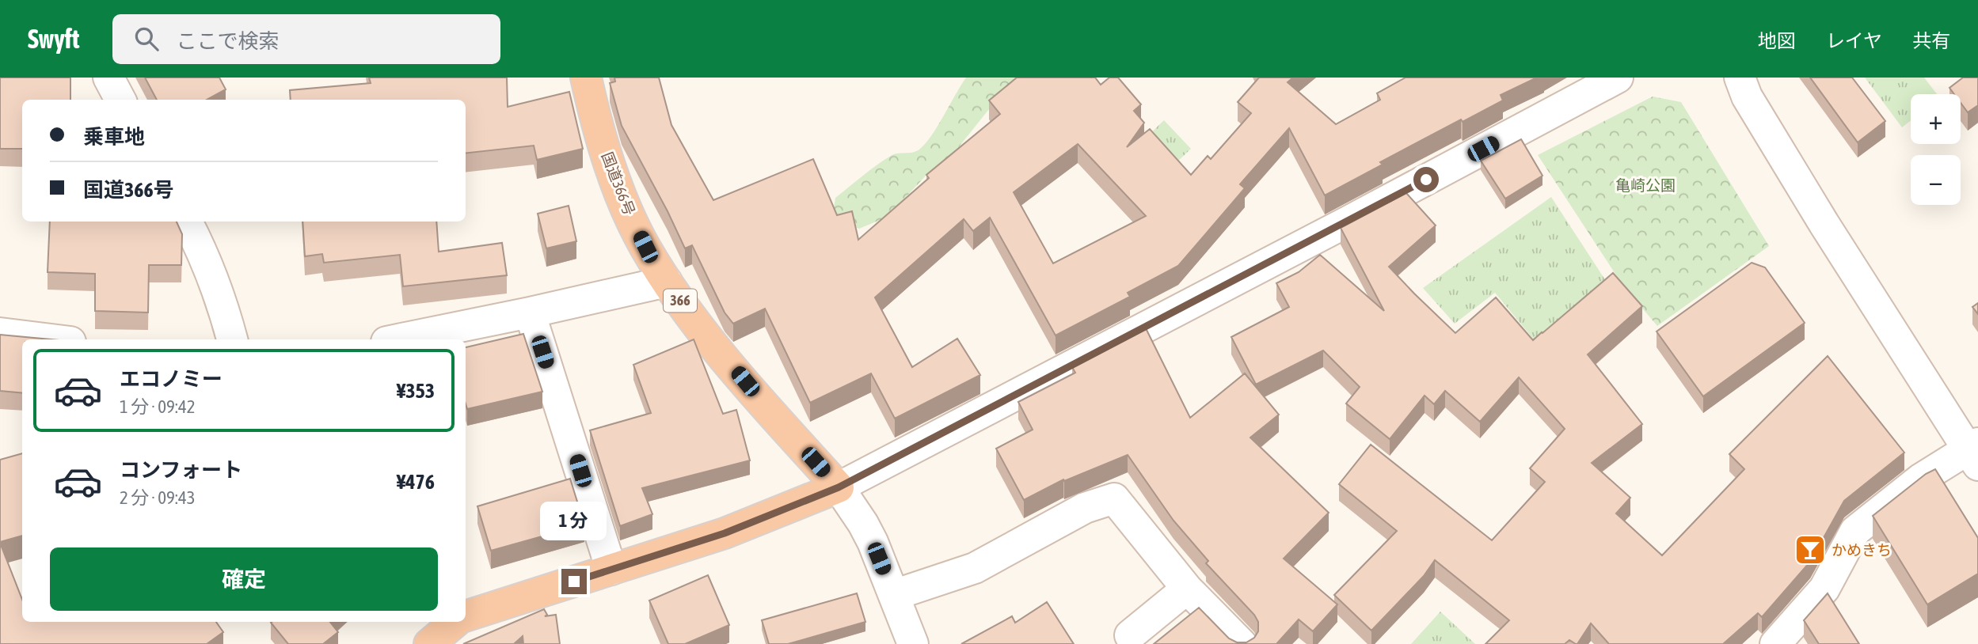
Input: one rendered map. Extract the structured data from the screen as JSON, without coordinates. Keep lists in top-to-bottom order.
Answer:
{
  "streets": {
    "highway": ["国道366号", "366"]
  },
  "parks": ["亀崎公園"],
  "places": {
    "bar": ["かめきち"]
  },
  "page": {
    "header": "Swyft",
    "search": "ここで検索",
    "nav": ["地図", "レイヤ", "共有"],
    "map_buttons": ["+", "−"],
    "banner": ["乗車地", "国道366号"],
    "list": [
      {
        "name": "エコノミー",
        "note": "1 分 · 09:42",
        "value": "¥353"
      },
      {
        "name": "コンフォート",
        "note": "2 分 · 09:43",
        "value": "¥476"
      }
    ],
    "bubble": "1 分",
    "buttons": "確定"
  }
}
